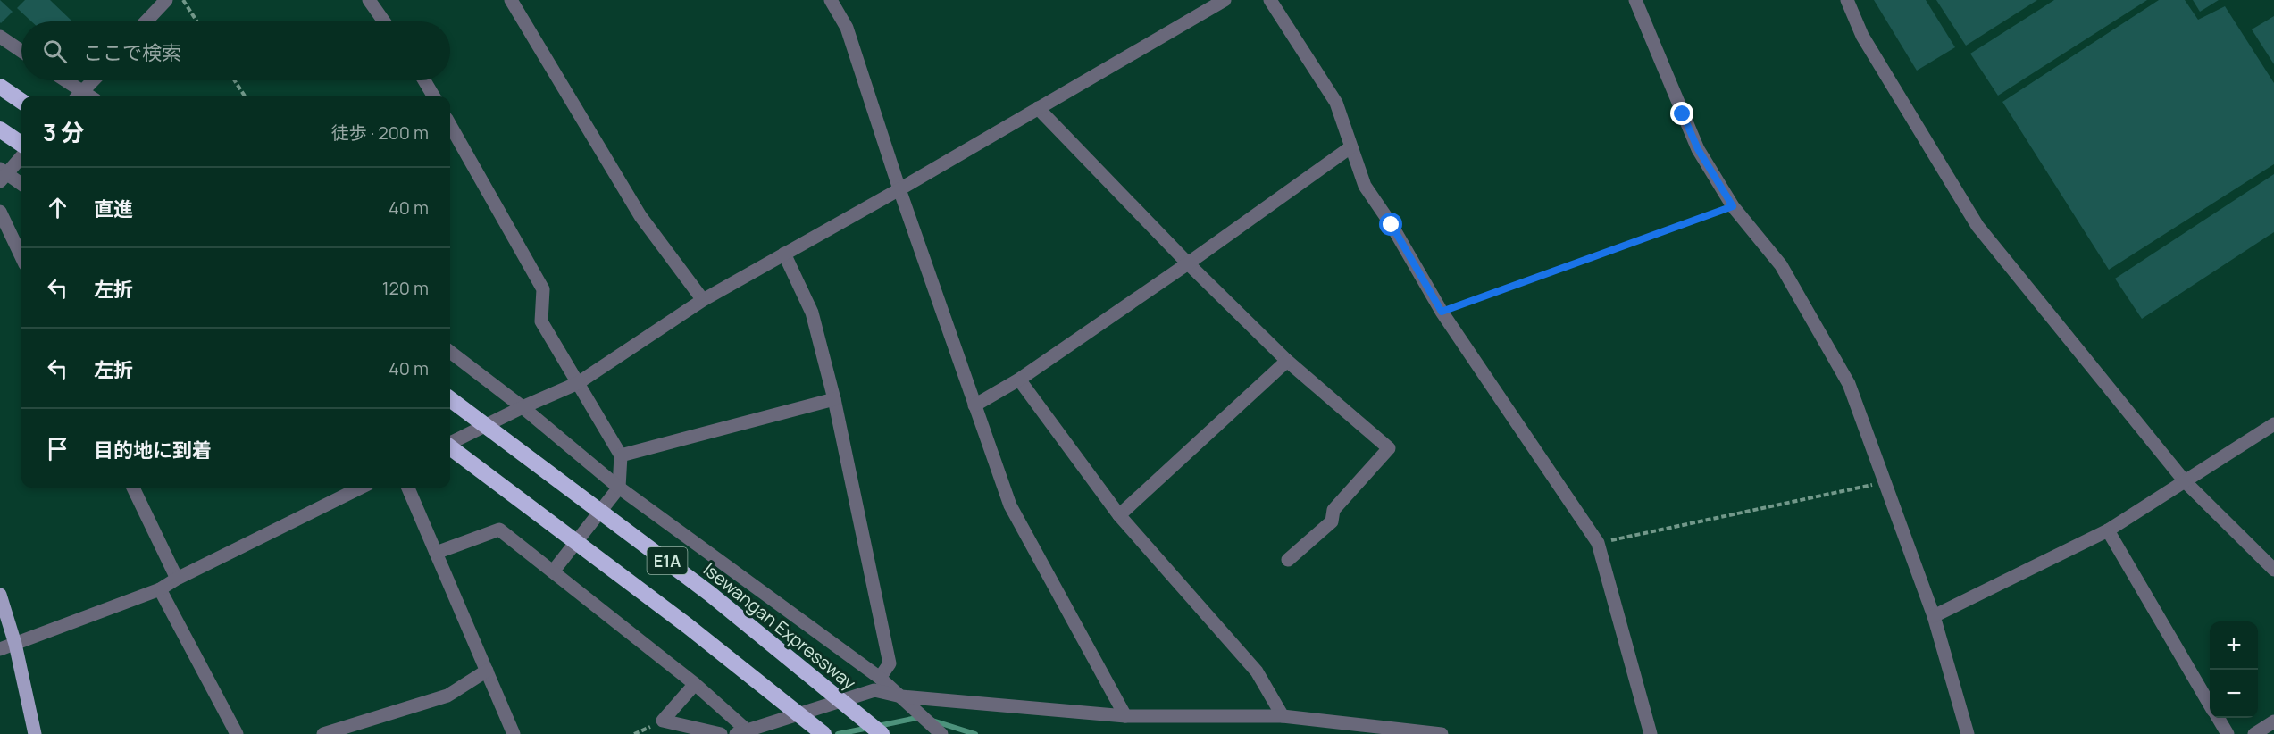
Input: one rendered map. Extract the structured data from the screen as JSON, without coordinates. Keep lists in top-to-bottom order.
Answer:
{
  "streets": {
    "highway": ["E1A", "Isewangan Expressway"]
  },
  "page": {
    "search": "ここで検索",
    "heading": ["3 分", "徒歩 · 200 m"],
    "list": [
      ["直進", "40 m"],
      ["左折", "120 m"],
      ["左折", "40 m"],
      "目的地に到着"
    ],
    "map_buttons": ["+", "−"]
  }
}
